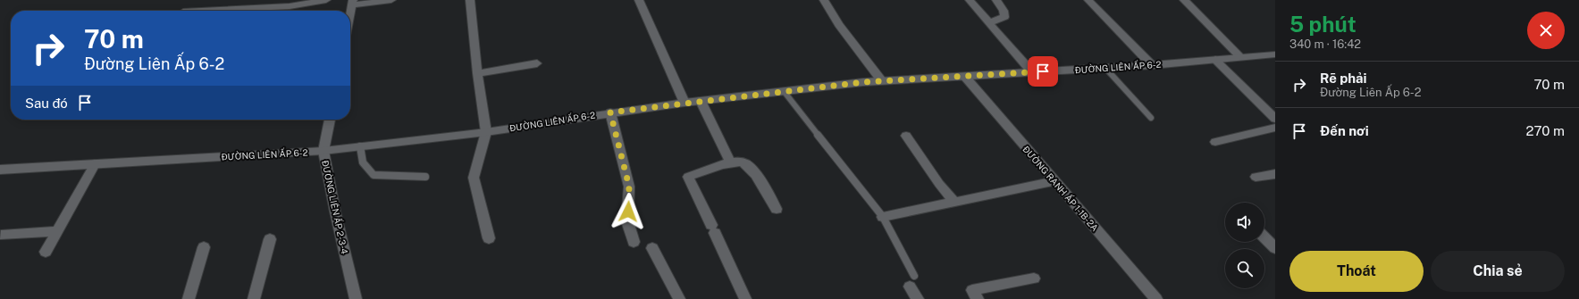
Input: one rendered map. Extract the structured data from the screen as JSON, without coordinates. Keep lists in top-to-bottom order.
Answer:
{
  "streets": {
    "street": ["ĐƯỜNG LIÊN ẤP 6-2", "ĐƯỜNG RANH ẤP 1-1B-2A", "ĐƯỜNG LIÊN ẤP 2-3-4"]
  },
  "crossings": [
    ["ĐƯỜNG LIÊN ẤP 6-2", "ĐƯỜNG RANH ẤP 1-1B-2A"],
    ["ĐƯỜNG LIÊN ẤP 6-2", "ĐƯỜNG LIÊN ẤP 2-3-4"]
  ],
  "page": {
    "heading": ["5 phút", "340 m · 16:42"],
    "turn": ["70 m", "Đường Liên Ấp 6-2"],
    "list": [
      {
        "name": "Rẽ phải",
        "note": "Đường Liên Ấp 6-2",
        "value": "70 m"
      },
      {
        "name": "Đến nơi",
        "value": "270 m"
      }
    ],
    "then": "Sau đó",
    "buttons": ["Thoát", "Chia sẻ"]
  }
}
